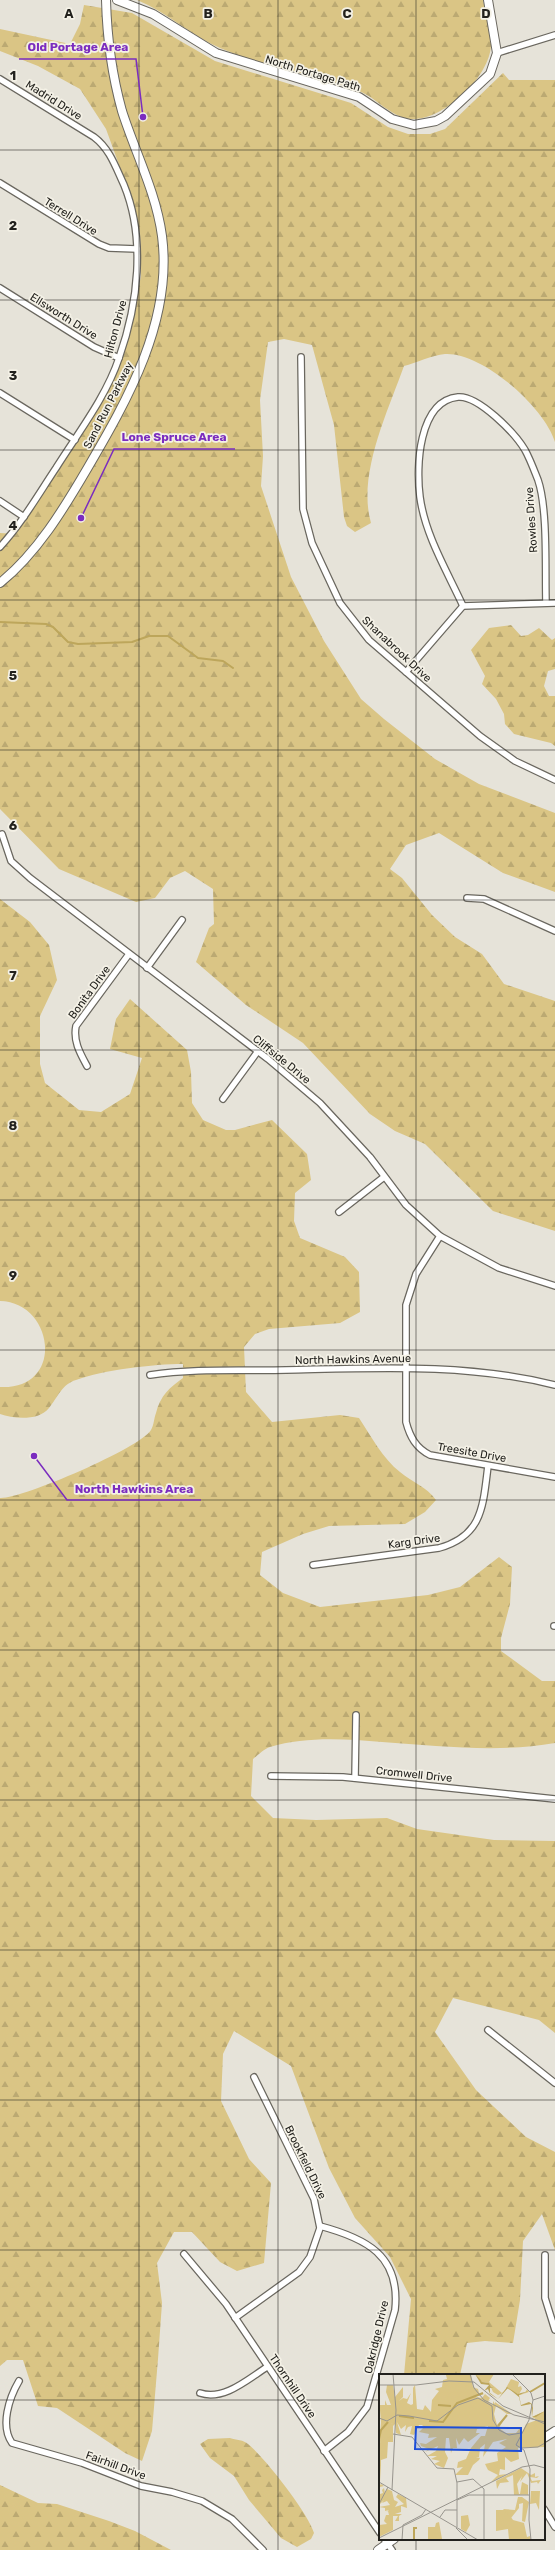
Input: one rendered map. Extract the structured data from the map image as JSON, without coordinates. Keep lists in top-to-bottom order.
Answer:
{
  "streets": {
    "street": [
      "North Portage Path",
      "Madrid Drive",
      "Terrell Drive",
      "Ellsworth Drive",
      "Hilton Drive",
      "Sand Run Parkway",
      "Rowles Drive",
      "Shanabrook Drive",
      "Bonita Drive",
      "Cliffside Drive",
      "North Hawkins Avenue",
      "Treesite Drive",
      "Karg Drive",
      "Cromwell Drive",
      "Brookfield Drive",
      "Oakridge Drive",
      "Thornhill Drive",
      "Fairhill Drive"
    ]
  },
  "crossings": [
    ["Madrid Drive", "Hilton Drive"],
    ["Terrell Drive", "Hilton Drive"],
    ["Ellsworth Drive", "Hilton Drive"],
    ["Bonita Drive", "Cliffside Drive"],
    ["Cliffside Drive", "Treesite Drive"],
    ["North Hawkins Avenue", "Treesite Drive"],
    ["Treesite Drive", "Karg Drive"],
    ["Brookfield Drive", "Oakridge Drive"],
    ["Brookfield Drive", "Thornhill Drive"],
    ["Oakridge Drive", "Thornhill Drive"]
  ],
  "places": ["Old Portage Area", "Lone Spruce Area", "North Hawkins Area"],
  "grid": {
    "columns": [
      "A",
      "B",
      "C",
      "D"
    ],
    "rows": [
      "1",
      "2",
      "3",
      "4",
      "5",
      "6",
      "7",
      "8",
      "9"
    ]
  }
}
